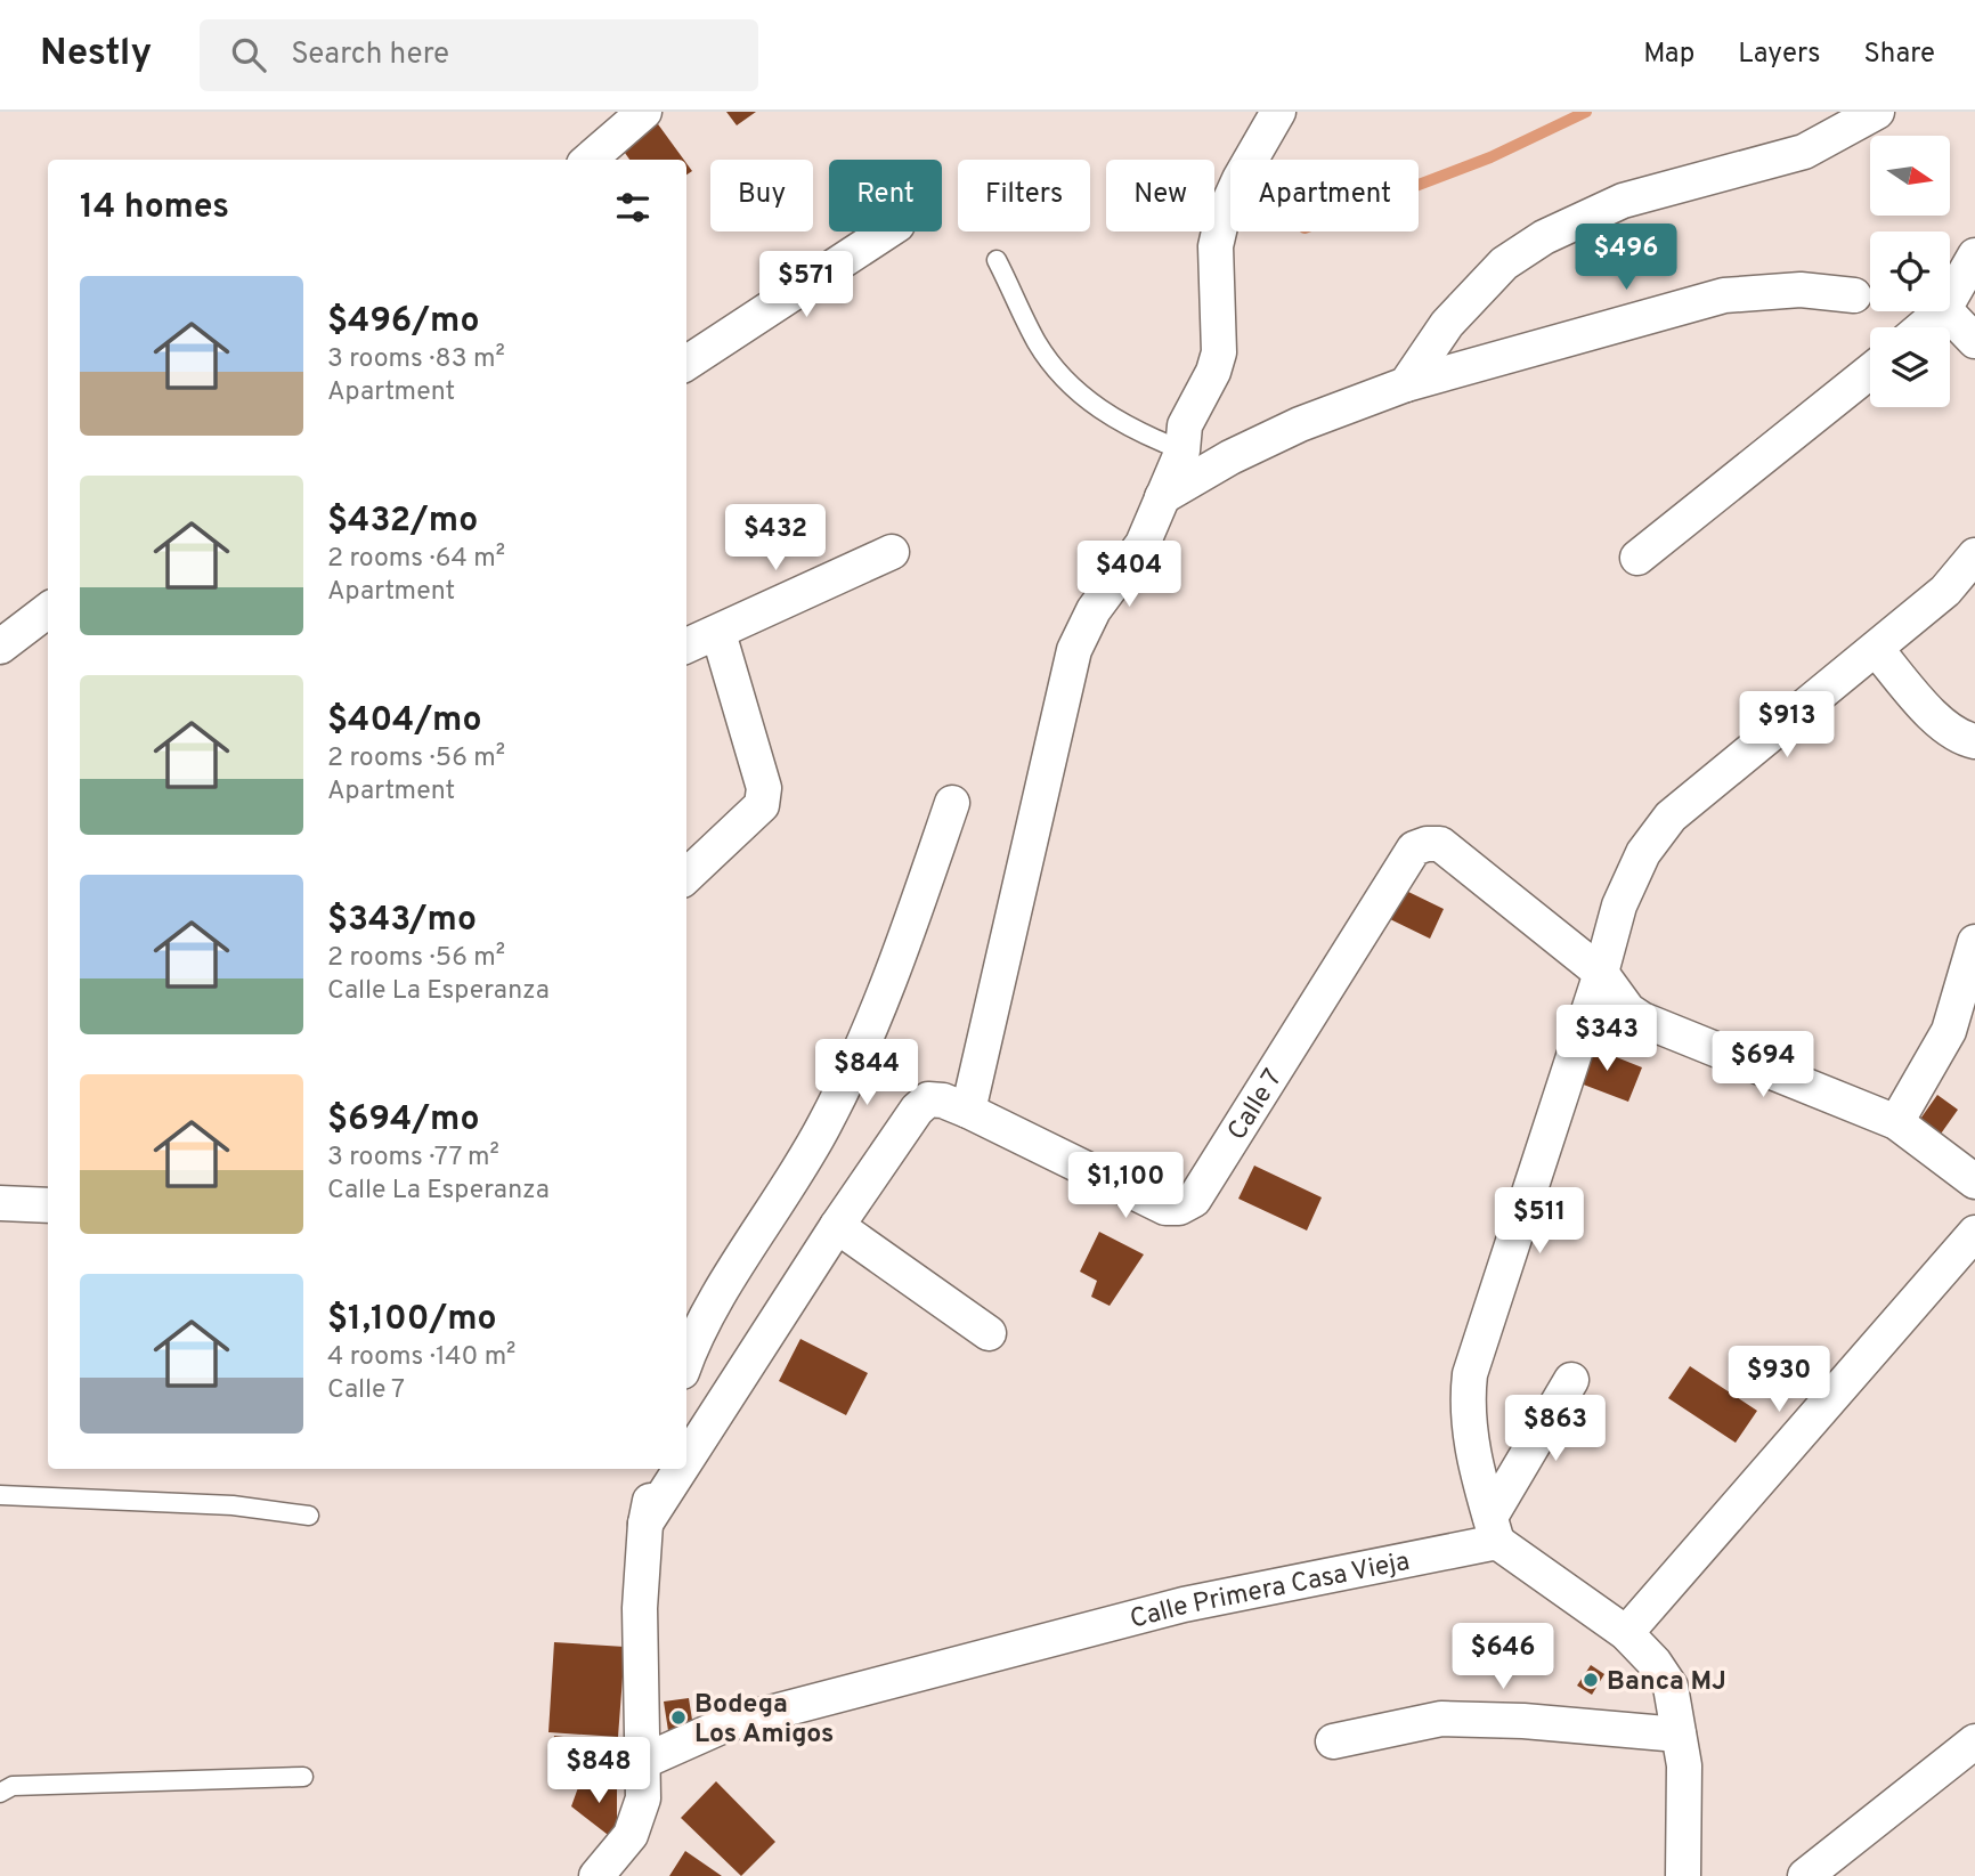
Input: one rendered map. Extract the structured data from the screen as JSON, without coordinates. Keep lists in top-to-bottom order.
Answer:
{
  "streets": {
    "street": ["Calle 7", "Calle Primera Casa Vieja"]
  },
  "places": ["Banca MJ", "Bodega Los Amigos"],
  "north": "right",
  "page": {
    "header": "Nestly",
    "search": "Search here",
    "nav": ["Map", "Layers", "Share"],
    "chip": [
      "Buy",
      "Rent",
      "Filters",
      "New",
      "Apartment"
    ],
    "heading": "14 homes",
    "price": [
      "$496",
      "$571",
      "$432",
      "$404",
      "$913",
      "$343",
      "$694",
      "$844",
      "$1,100",
      "$511",
      "$930",
      "$863",
      "$646",
      "$848"
    ],
    "list": [
      {
        "name": "$496/mo",
        "note": "3 rooms · 83 m² · Apartment"
      },
      {
        "name": "$432/mo",
        "note": "2 rooms · 64 m² · Apartment"
      },
      {
        "name": "$404/mo",
        "note": "2 rooms · 56 m² · Apartment"
      },
      {
        "name": "$343/mo",
        "note": "2 rooms · 56 m² · Calle La Esperanza"
      },
      {
        "name": "$694/mo",
        "note": "3 rooms · 77 m² · Calle La Esperanza"
      },
      {
        "name": "$1,100/mo",
        "note": "4 rooms · 140 m² · Calle 7"
      }
    ]
  }
}
